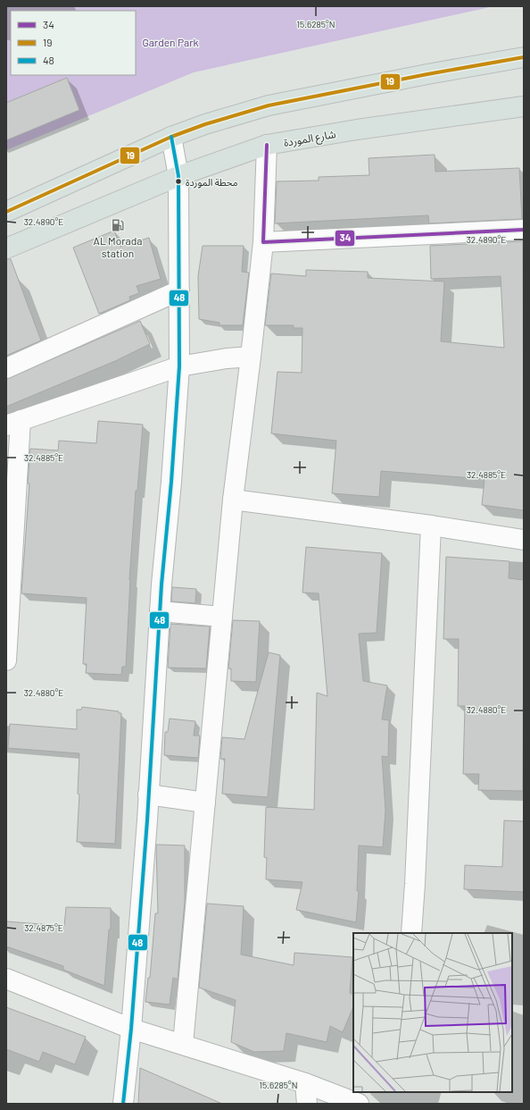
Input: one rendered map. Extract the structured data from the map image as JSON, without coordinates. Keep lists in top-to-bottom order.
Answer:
{
  "streets": {
    "main road": ["شارع الموردة"]
  },
  "parks": ["Garden Park"],
  "places": {
    "other": ["محطة الموردة"],
    "fuel station": ["AL Morada station"]
  },
  "lines": ["transit line 19", "transit line 48", "transit line 34"],
  "legend": ["34", "19", "48"],
  "coordinates": [
    "15.6285°N",
    "32.4890°E",
    "32.4885°E",
    "32.4880°E",
    "32.4875°E"
  ]
}
